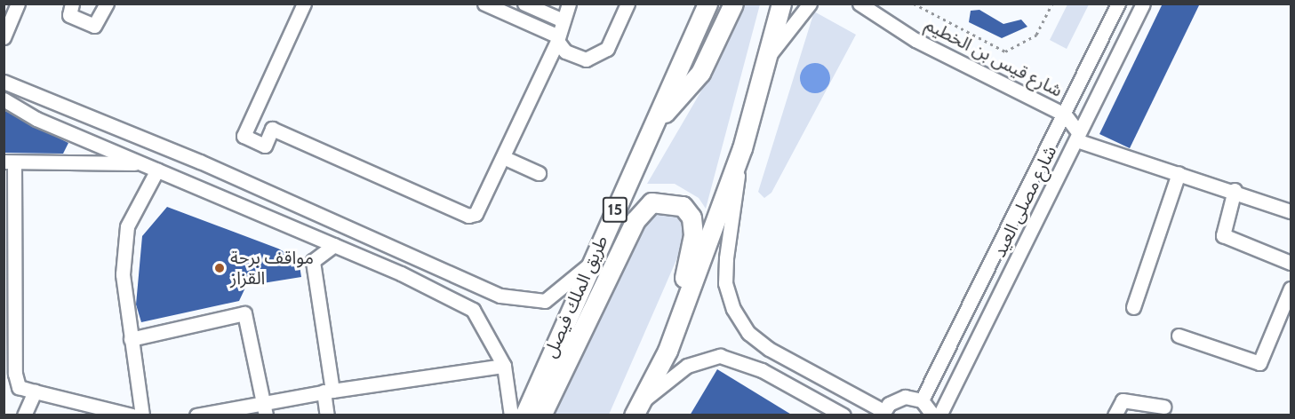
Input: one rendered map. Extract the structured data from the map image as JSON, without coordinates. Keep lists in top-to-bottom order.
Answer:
{
  "streets": {
    "highway": ["15", "طريق الملك فيصل"],
    "street": ["شارع قيس بن الخطيم", "شارع مصلى العيد"]
  },
  "crossings": [
    ["شارع قيس بن الخطيم", "شارع مصلى العيد"]
  ],
  "places": ["مواقف برحة القزاز"]
}
